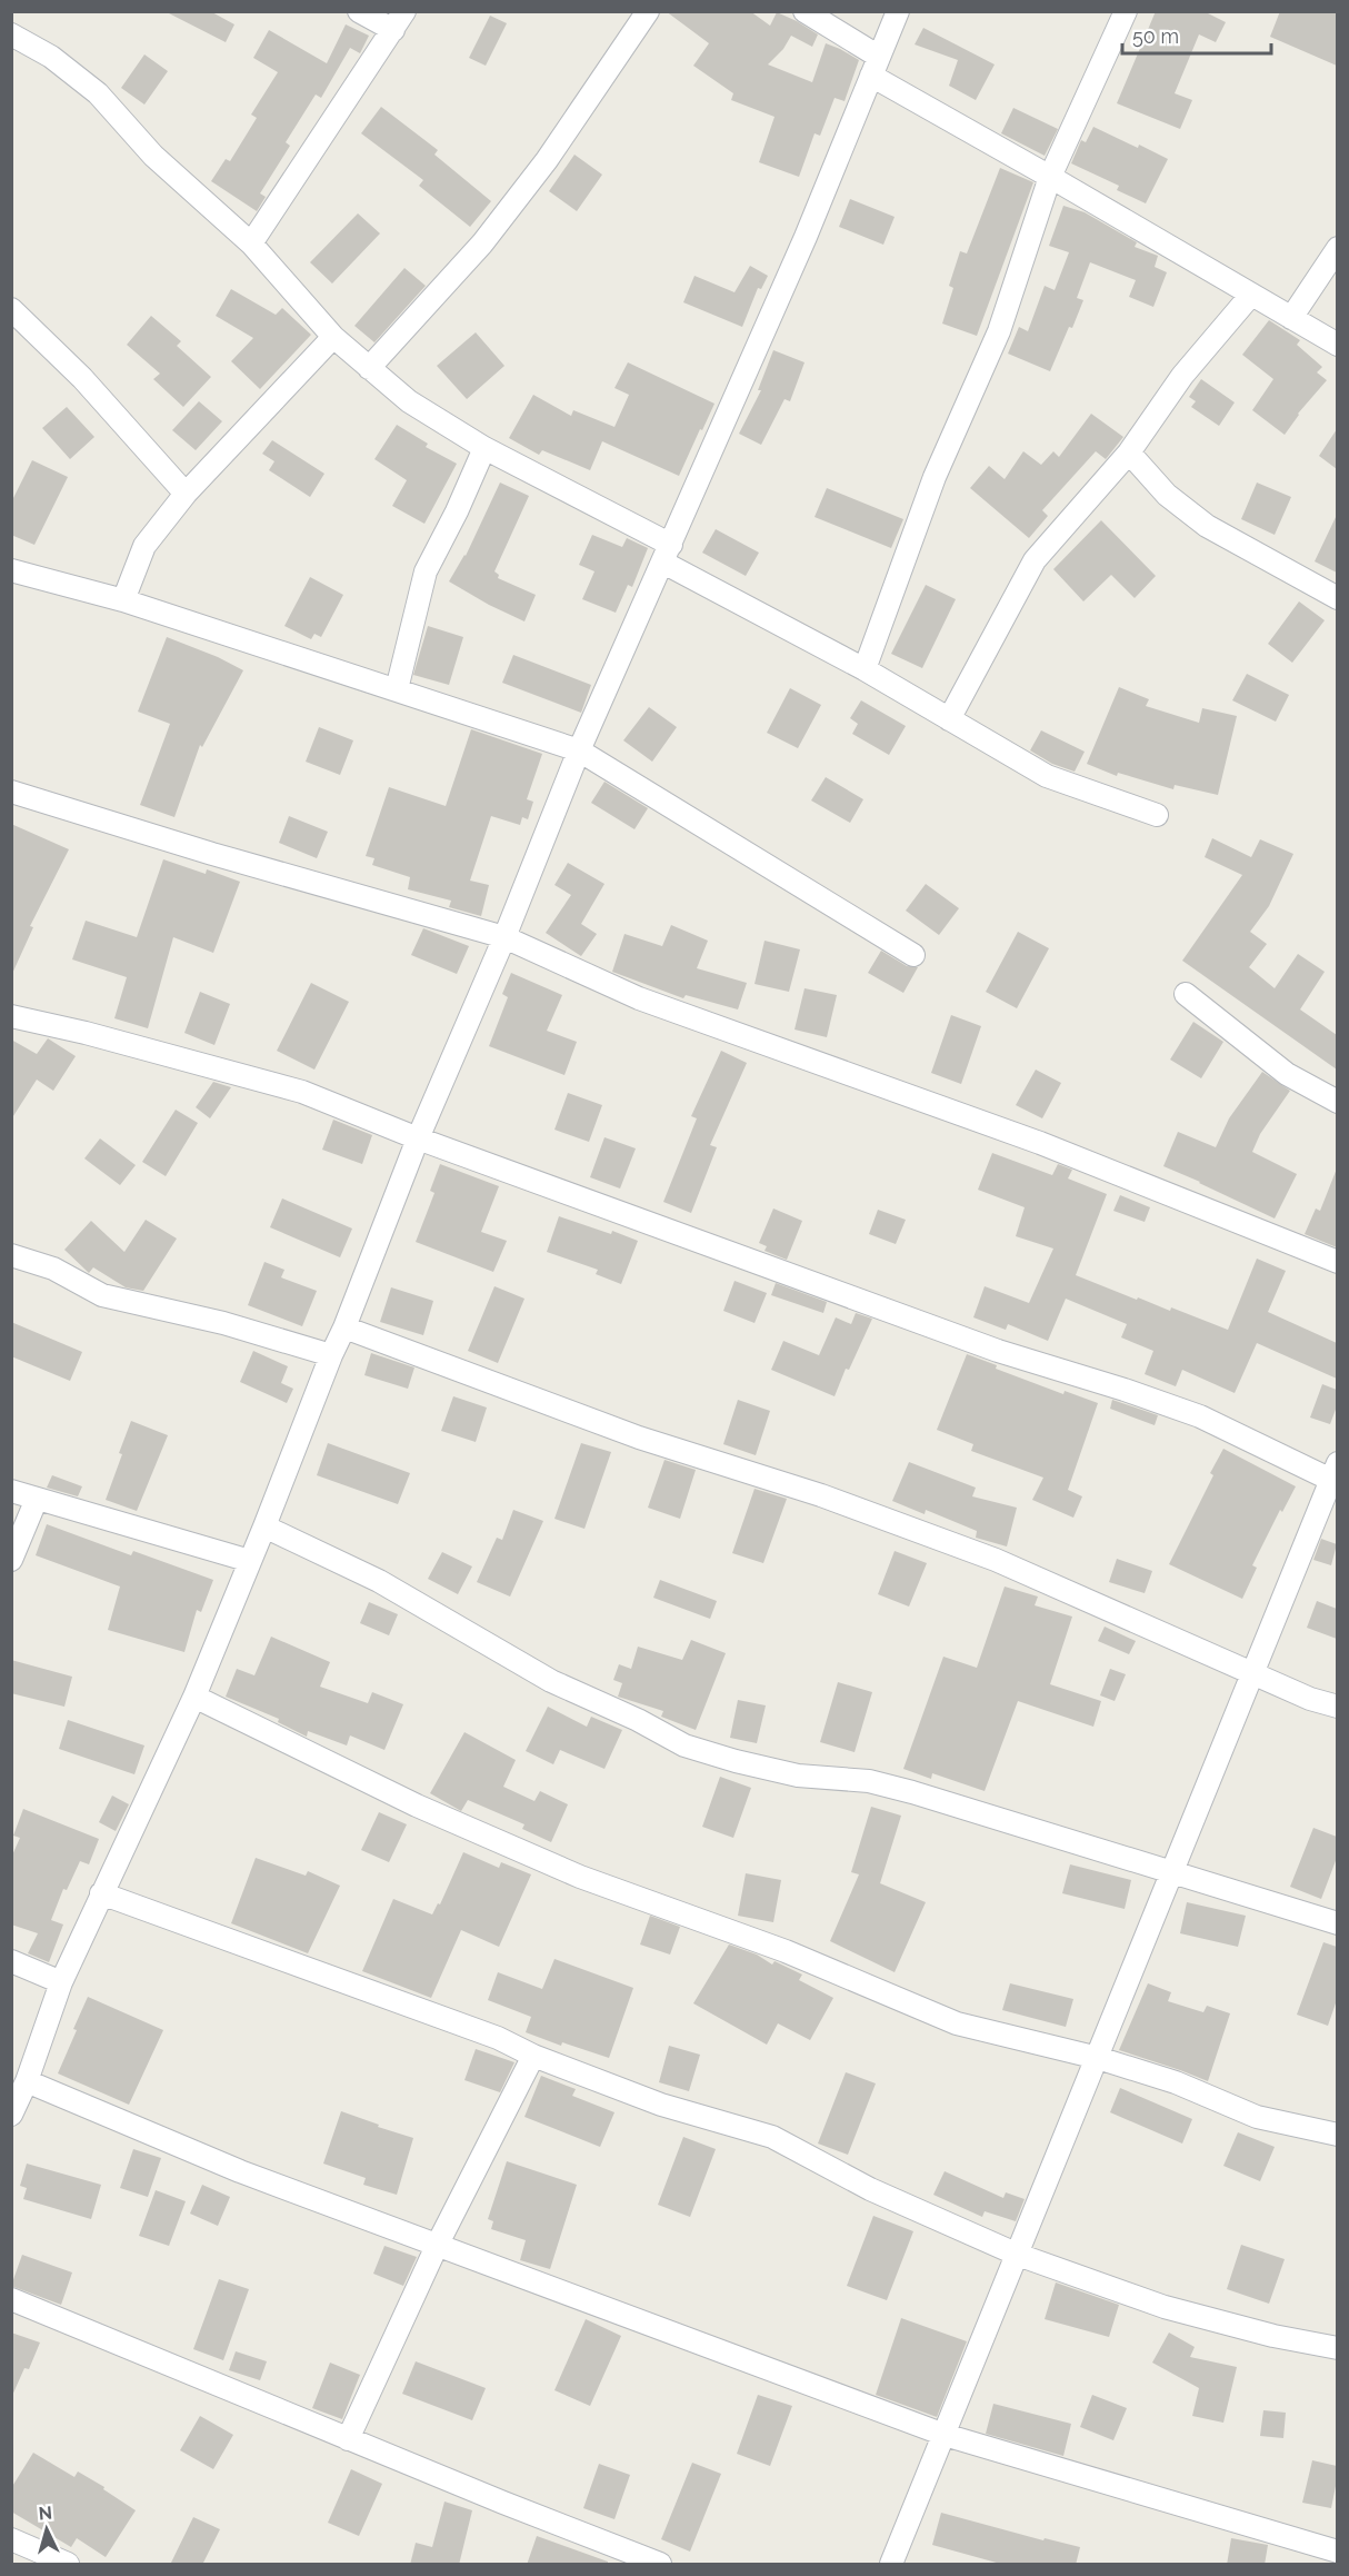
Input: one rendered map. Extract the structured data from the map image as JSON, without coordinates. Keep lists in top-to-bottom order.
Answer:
{
  "scale_bar": "50 m",
  "north": "top"
}
